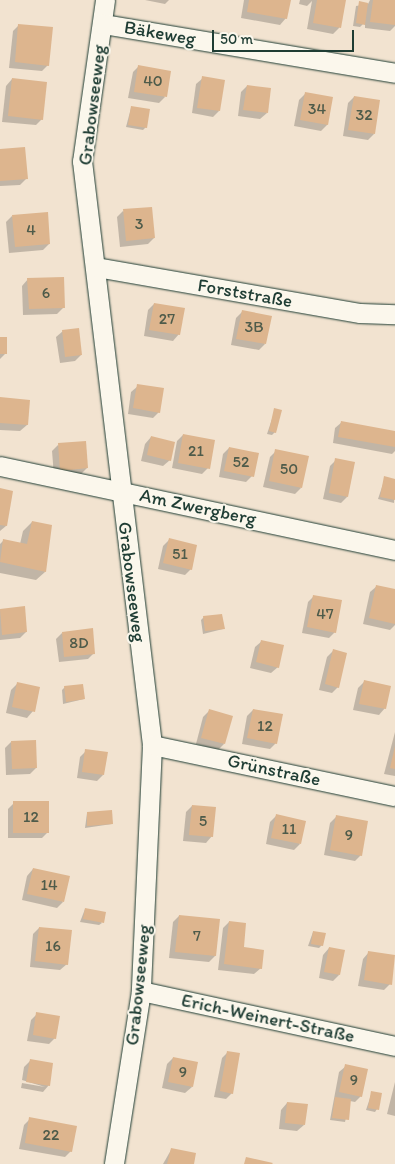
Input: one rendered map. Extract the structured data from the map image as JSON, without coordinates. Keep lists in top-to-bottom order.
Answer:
{
  "streets": {
    "street": [
      "Bäkeweg",
      "Grabowseeweg",
      "Forststraße",
      "Am Zwergberg",
      "Grünstraße",
      "Erich-Weinert-Straße"
    ]
  },
  "crossings": [
    ["Bäkeweg", "Grabowseeweg"],
    ["Grabowseeweg", "Forststraße"],
    ["Grabowseeweg", "Am Zwergberg"],
    ["Grabowseeweg", "Grünstraße"],
    ["Grabowseeweg", "Erich-Weinert-Straße"]
  ],
  "house_numbers": [
    "40",
    "34",
    "32",
    "3",
    "4",
    "6",
    "27",
    "3B",
    "21",
    "52",
    "50",
    "51",
    "47",
    "8D",
    "12",
    "12",
    "5",
    "11",
    "9",
    "14",
    "7",
    "16",
    "9",
    "9",
    "22"
  ],
  "scale_bar": "50 m"
}
